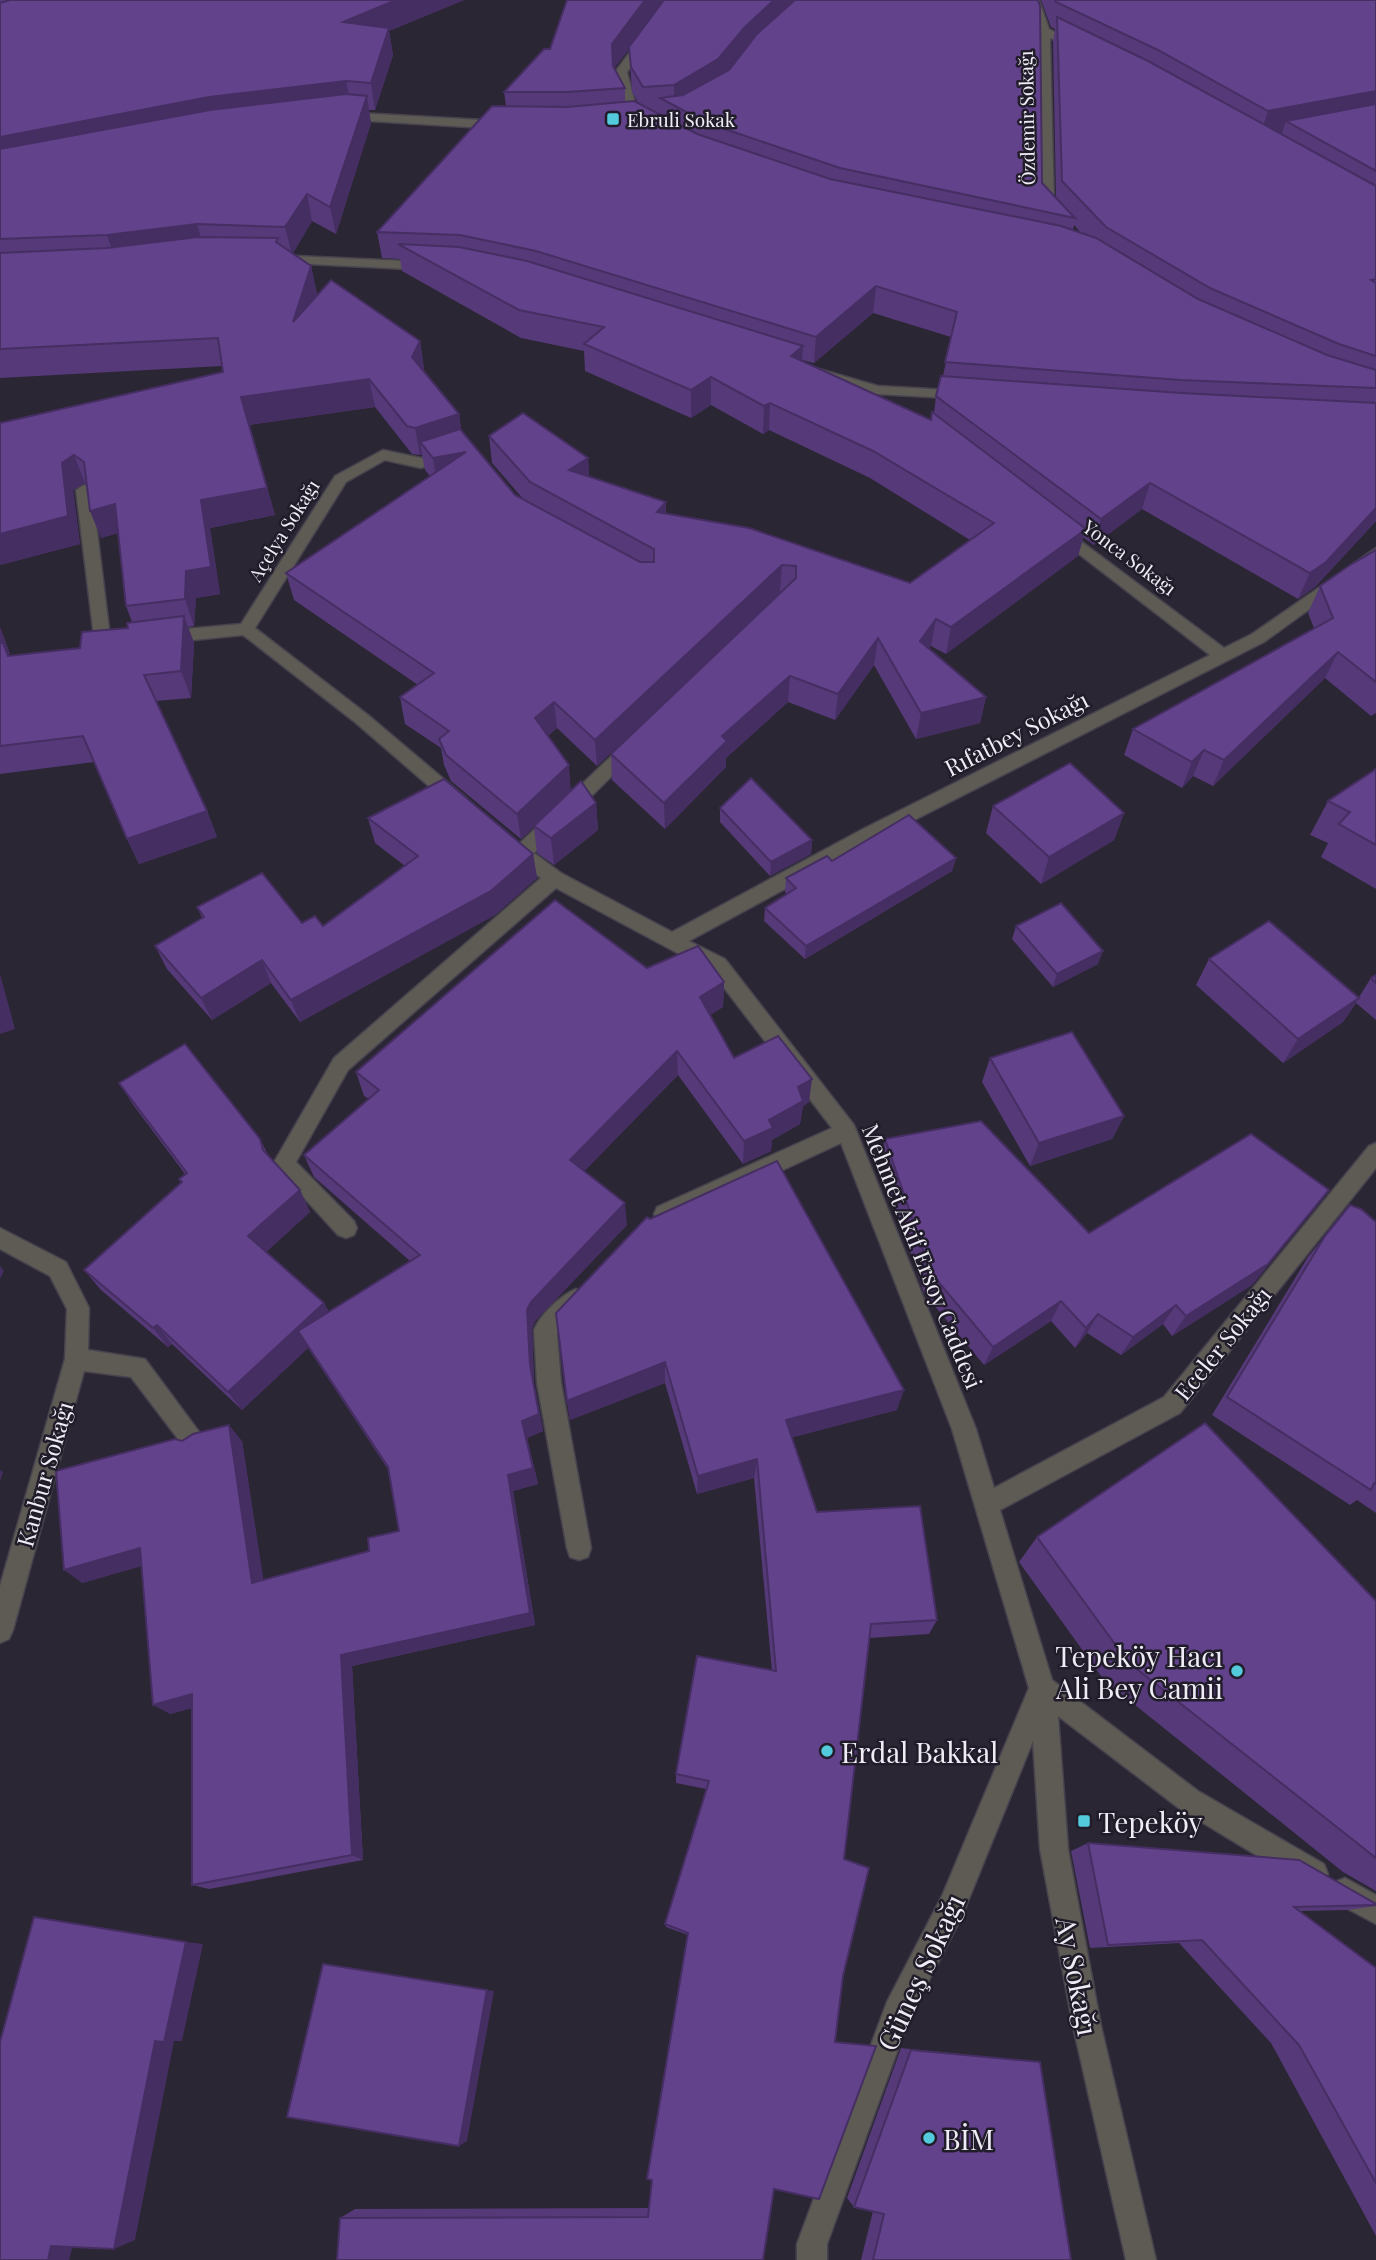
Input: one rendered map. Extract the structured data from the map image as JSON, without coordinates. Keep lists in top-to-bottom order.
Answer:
{
  "streets": {
    "street": [
      "Özdemir Sokağı",
      "Açelya Sokağı",
      "Yonca Sokağı",
      "Rıfatbey Sokağı",
      "Mehmet Akif Ersoy Caddesi",
      "Eceler Sokağı",
      "Kanbur Sokağı",
      "Güneş Sokağı",
      "Ay Sokağı"
    ]
  },
  "crossings": [
    ["Yonca Sokağı", "Rıfatbey Sokağı"],
    ["Rıfatbey Sokağı", "Mehmet Akif Ersoy Caddesi"],
    ["Mehmet Akif Ersoy Caddesi", "Eceler Sokağı"],
    ["Mehmet Akif Ersoy Caddesi", "Güneş Sokağı"],
    ["Mehmet Akif Ersoy Caddesi", "Ay Sokağı"],
    ["Güneş Sokağı", "Ay Sokağı"]
  ],
  "places": {
    "transit": ["Ebruli Sokak", "Tepeköy"],
    "other": ["Tepeköy Hacı Ali Bey Camii", "Erdal Bakkal", "BİM"]
  }
}
